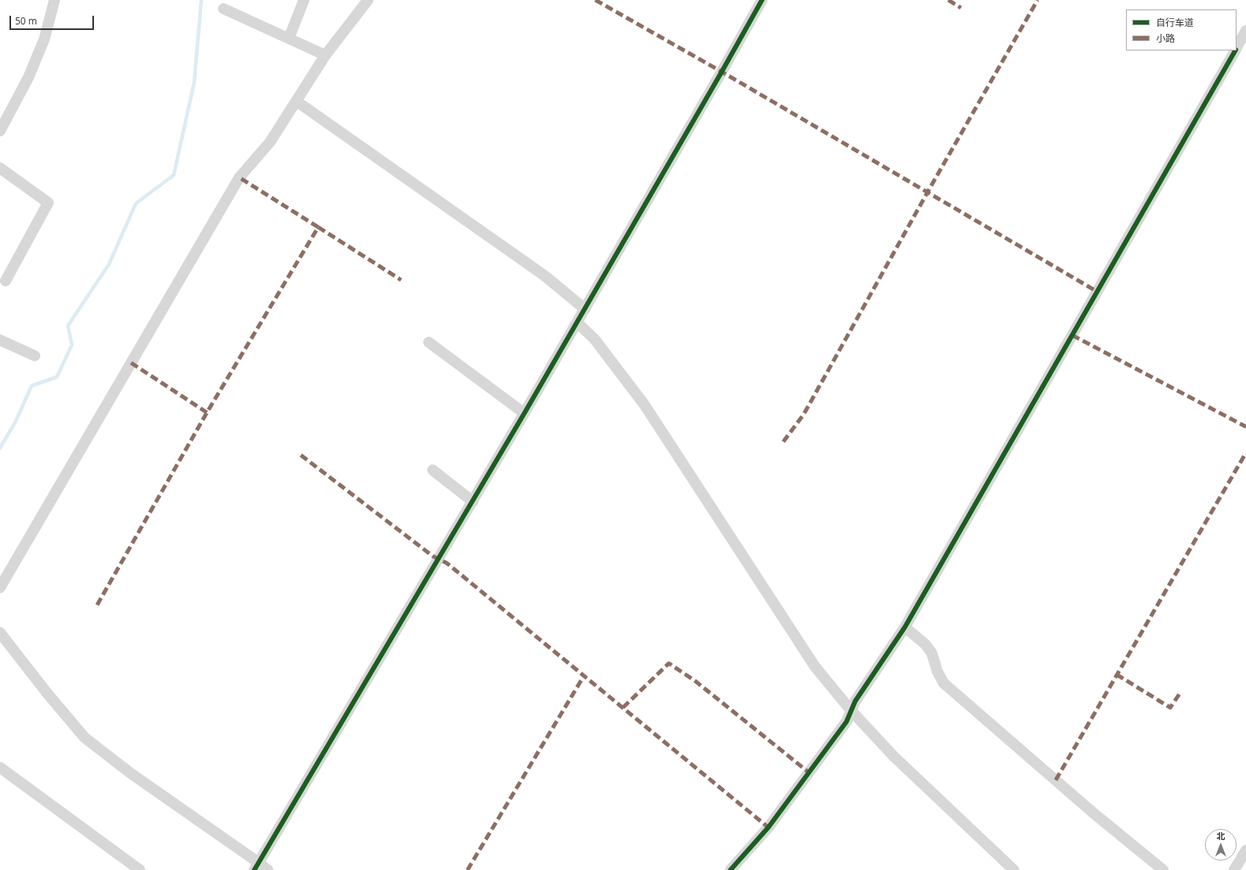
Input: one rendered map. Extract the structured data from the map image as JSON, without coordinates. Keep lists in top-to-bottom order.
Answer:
{
  "legend": ["自行车道", "小路"],
  "scale_bar": "50 m",
  "north": "top"
}
